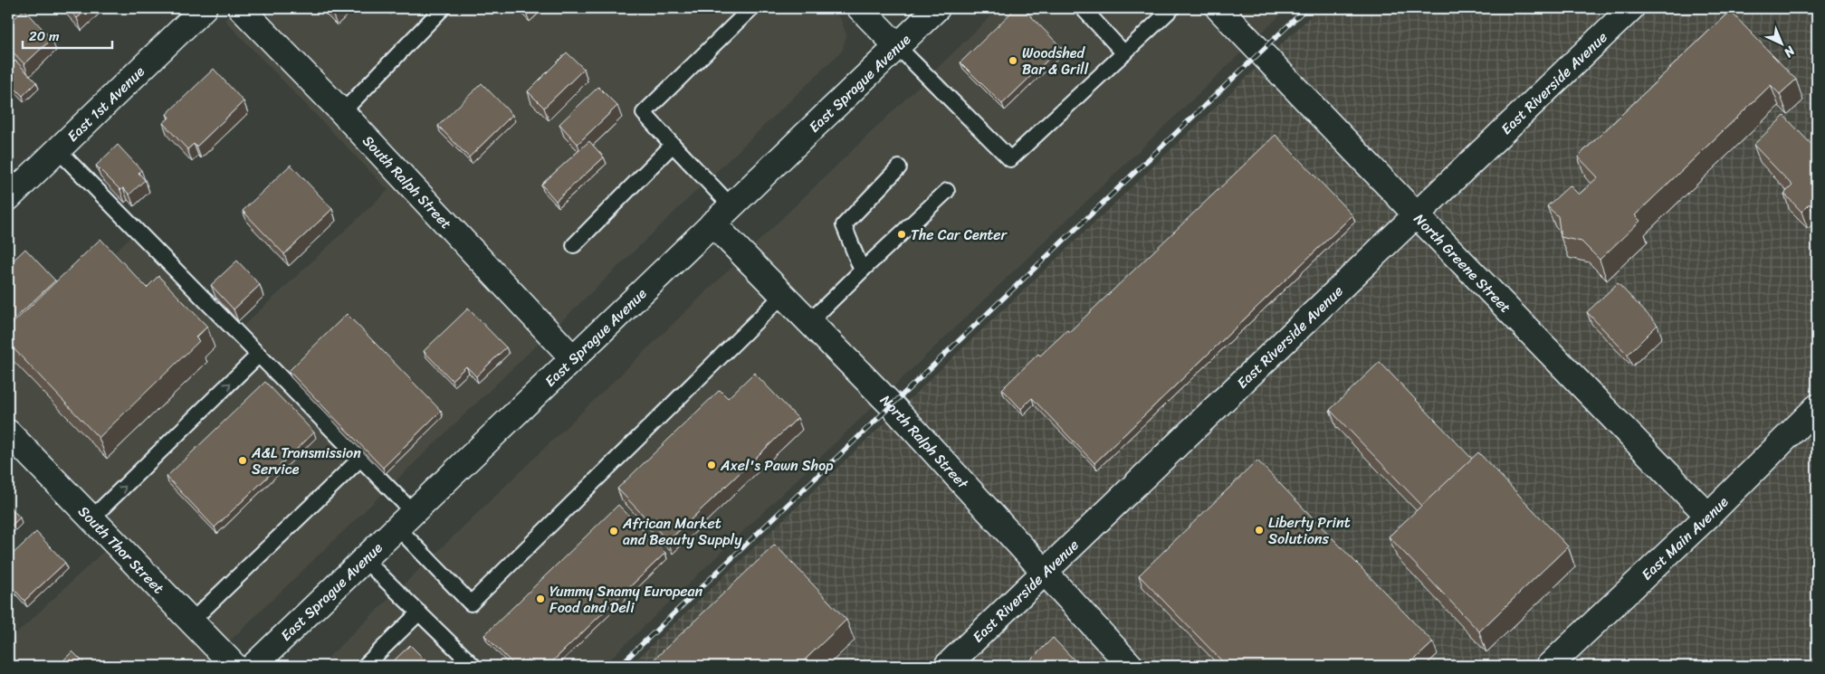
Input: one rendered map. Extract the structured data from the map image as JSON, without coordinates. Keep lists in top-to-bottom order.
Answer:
{
  "streets": {
    "street": [
      "East Sprague Avenue",
      "East Riverside Avenue",
      "East 1st Avenue",
      "South Ralph Street",
      "North Greene Street",
      "North Ralph Street",
      "East Main Avenue",
      "South Thor Street"
    ]
  },
  "crossings": [
    ["East Sprague Avenue", "South Ralph Street"],
    ["East Sprague Avenue", "North Ralph Street"],
    ["East Riverside Avenue", "North Greene Street"],
    ["East Riverside Avenue", "North Ralph Street"],
    ["North Greene Street", "East Main Avenue"]
  ],
  "places": [
    "Woodshed Bar & Grill",
    "The Car Center",
    "A&L Transmission Service",
    "Axel's Pawn Shop",
    "Liberty Print Solutions",
    "African Market and Beauty Supply",
    "Yummy Snamy European Food and Deli"
  ],
  "scale_bar": "20 m",
  "north": "bottom right"
}
